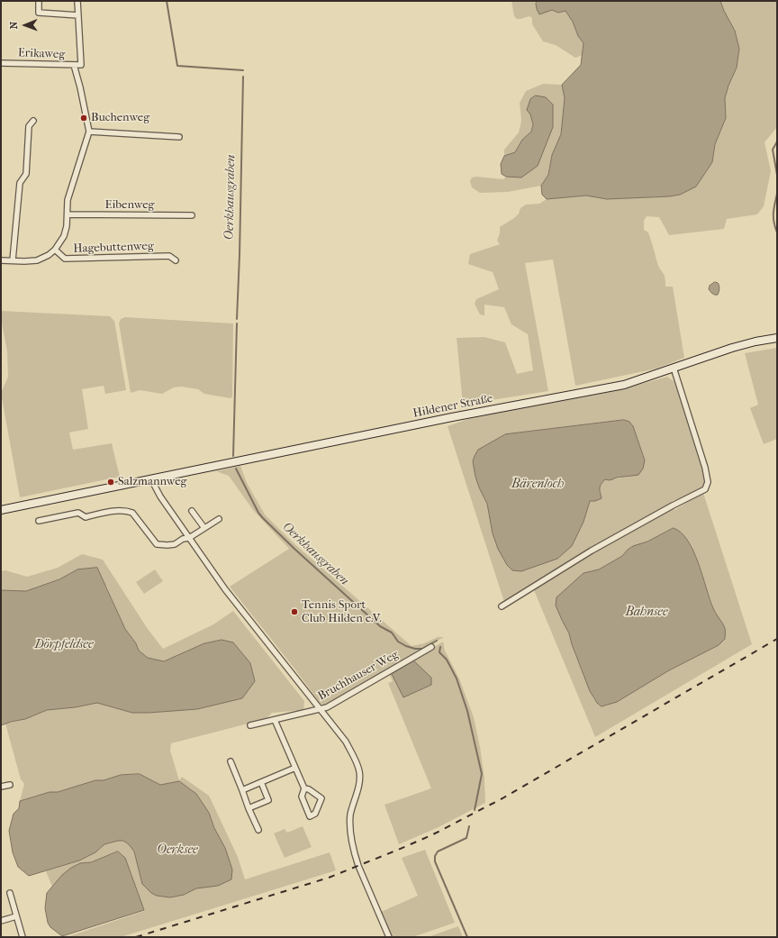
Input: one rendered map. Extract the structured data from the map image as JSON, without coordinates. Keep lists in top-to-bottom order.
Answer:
{
  "streets": {
    "main road": ["Hildener Straße"],
    "street": [
      "Erikaweg",
      "Eibenweg",
      "Hagebuttenweg",
      "Bruchhauser Weg"
    ]
  },
  "water": [
    "Oerkhausgraben",
    "Bärenloch",
    "Bahnsee",
    "Dörpfeldsee",
    "Oerksee"
  ],
  "places": ["Buchenweg", "Salzmannweg", "Tennis Sport Club Hilden e.V."],
  "north": "left"
}
